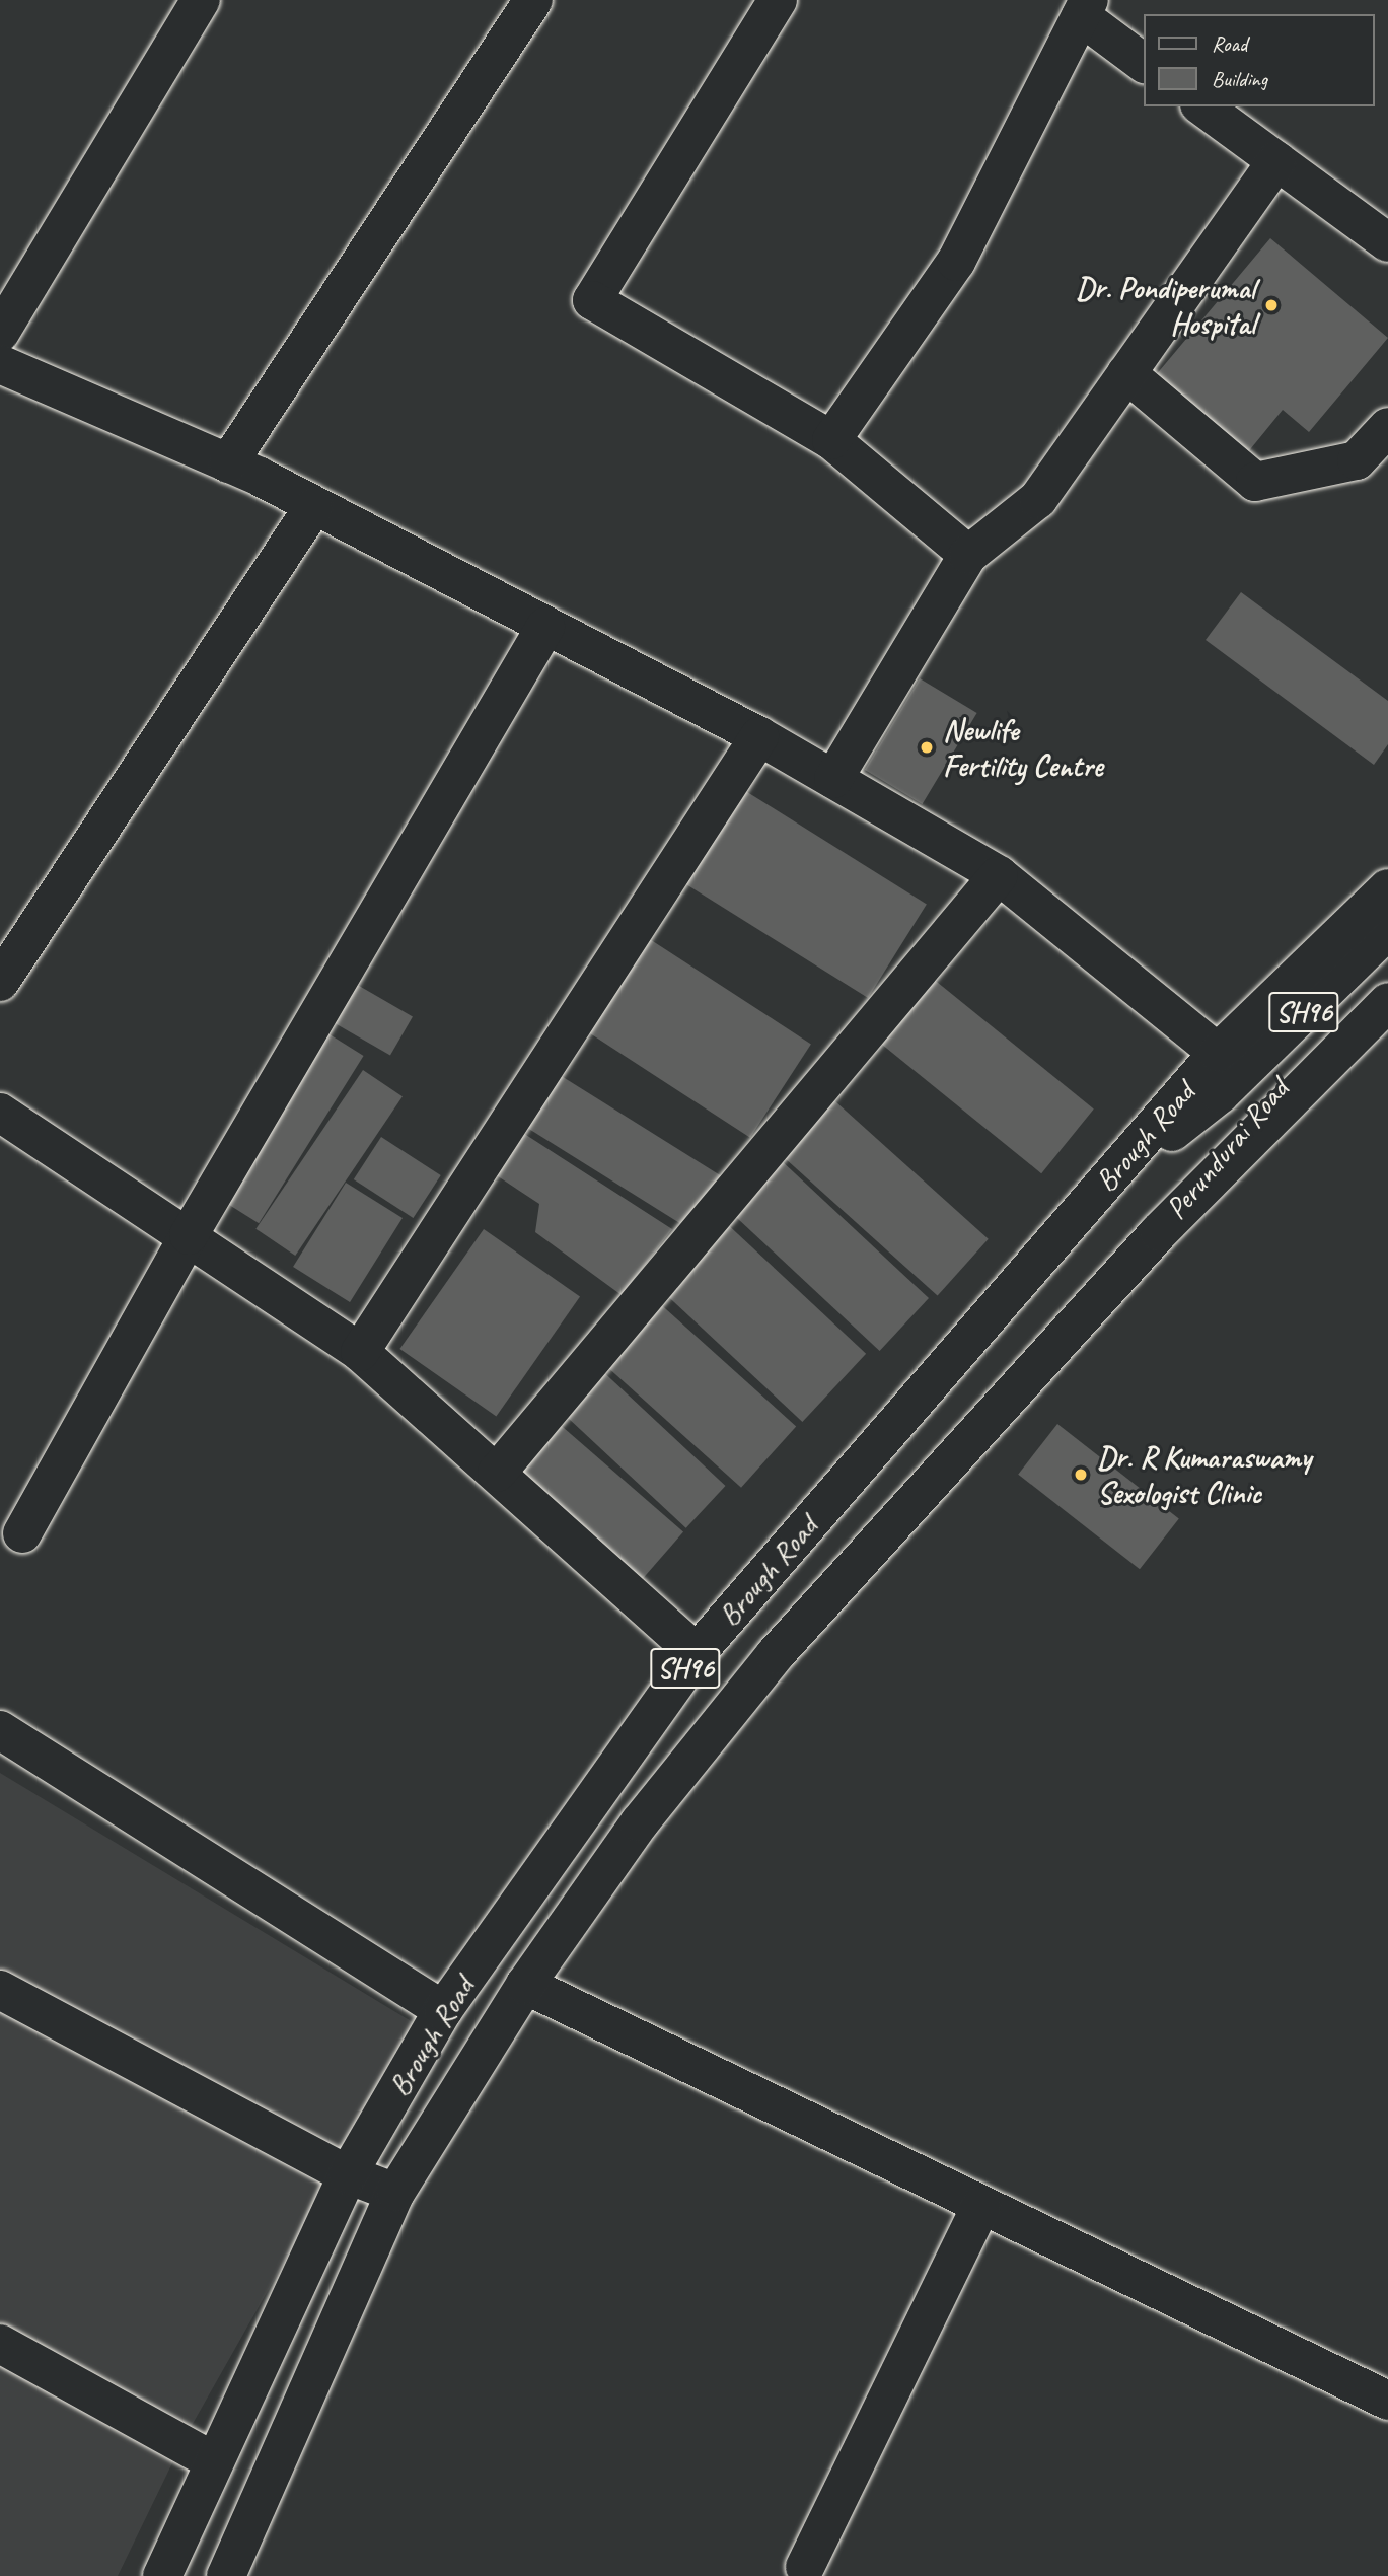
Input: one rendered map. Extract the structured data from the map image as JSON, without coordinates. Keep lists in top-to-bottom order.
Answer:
{
  "streets": {
    "street": ["SH96", "Brough Road", "Perundurai Road"]
  },
  "crossings": [
    ["Brough Road", "Perundurai Road"]
  ],
  "places": ["Dr. Pondiperumal Hospital", "Newlife Fertility Centre", "Dr. R Kumaraswamy Sexologist Clinic"],
  "legend": ["Road", "Building"]
}
